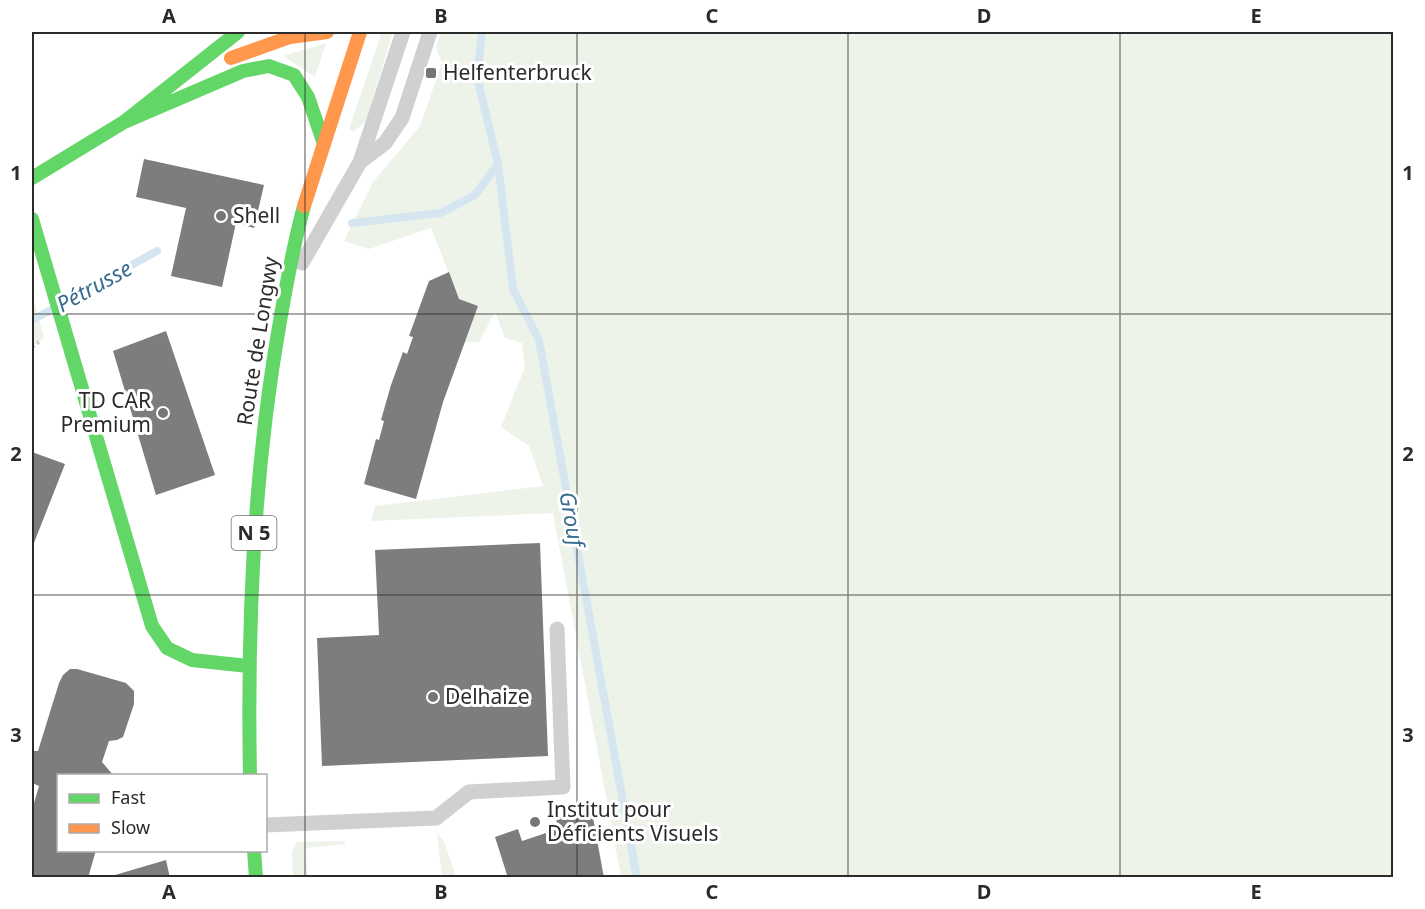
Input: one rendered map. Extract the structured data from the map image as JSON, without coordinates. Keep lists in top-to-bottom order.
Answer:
{
  "streets": {
    "main road": ["Route de Longwy", "N 5"]
  },
  "water": ["Pétrusse", "Grouf"],
  "places": {
    "transit": ["Helfenterbruck"],
    "other": [
      "Shell",
      "TD CAR Premium",
      "Delhaize",
      "Institut pour Déficients Visuels"
    ]
  },
  "legend": ["Fast", "Slow"],
  "grid": {
    "columns": [
      "A",
      "B",
      "C",
      "D",
      "E"
    ],
    "rows": ["1", "2", "3"]
  }
}
